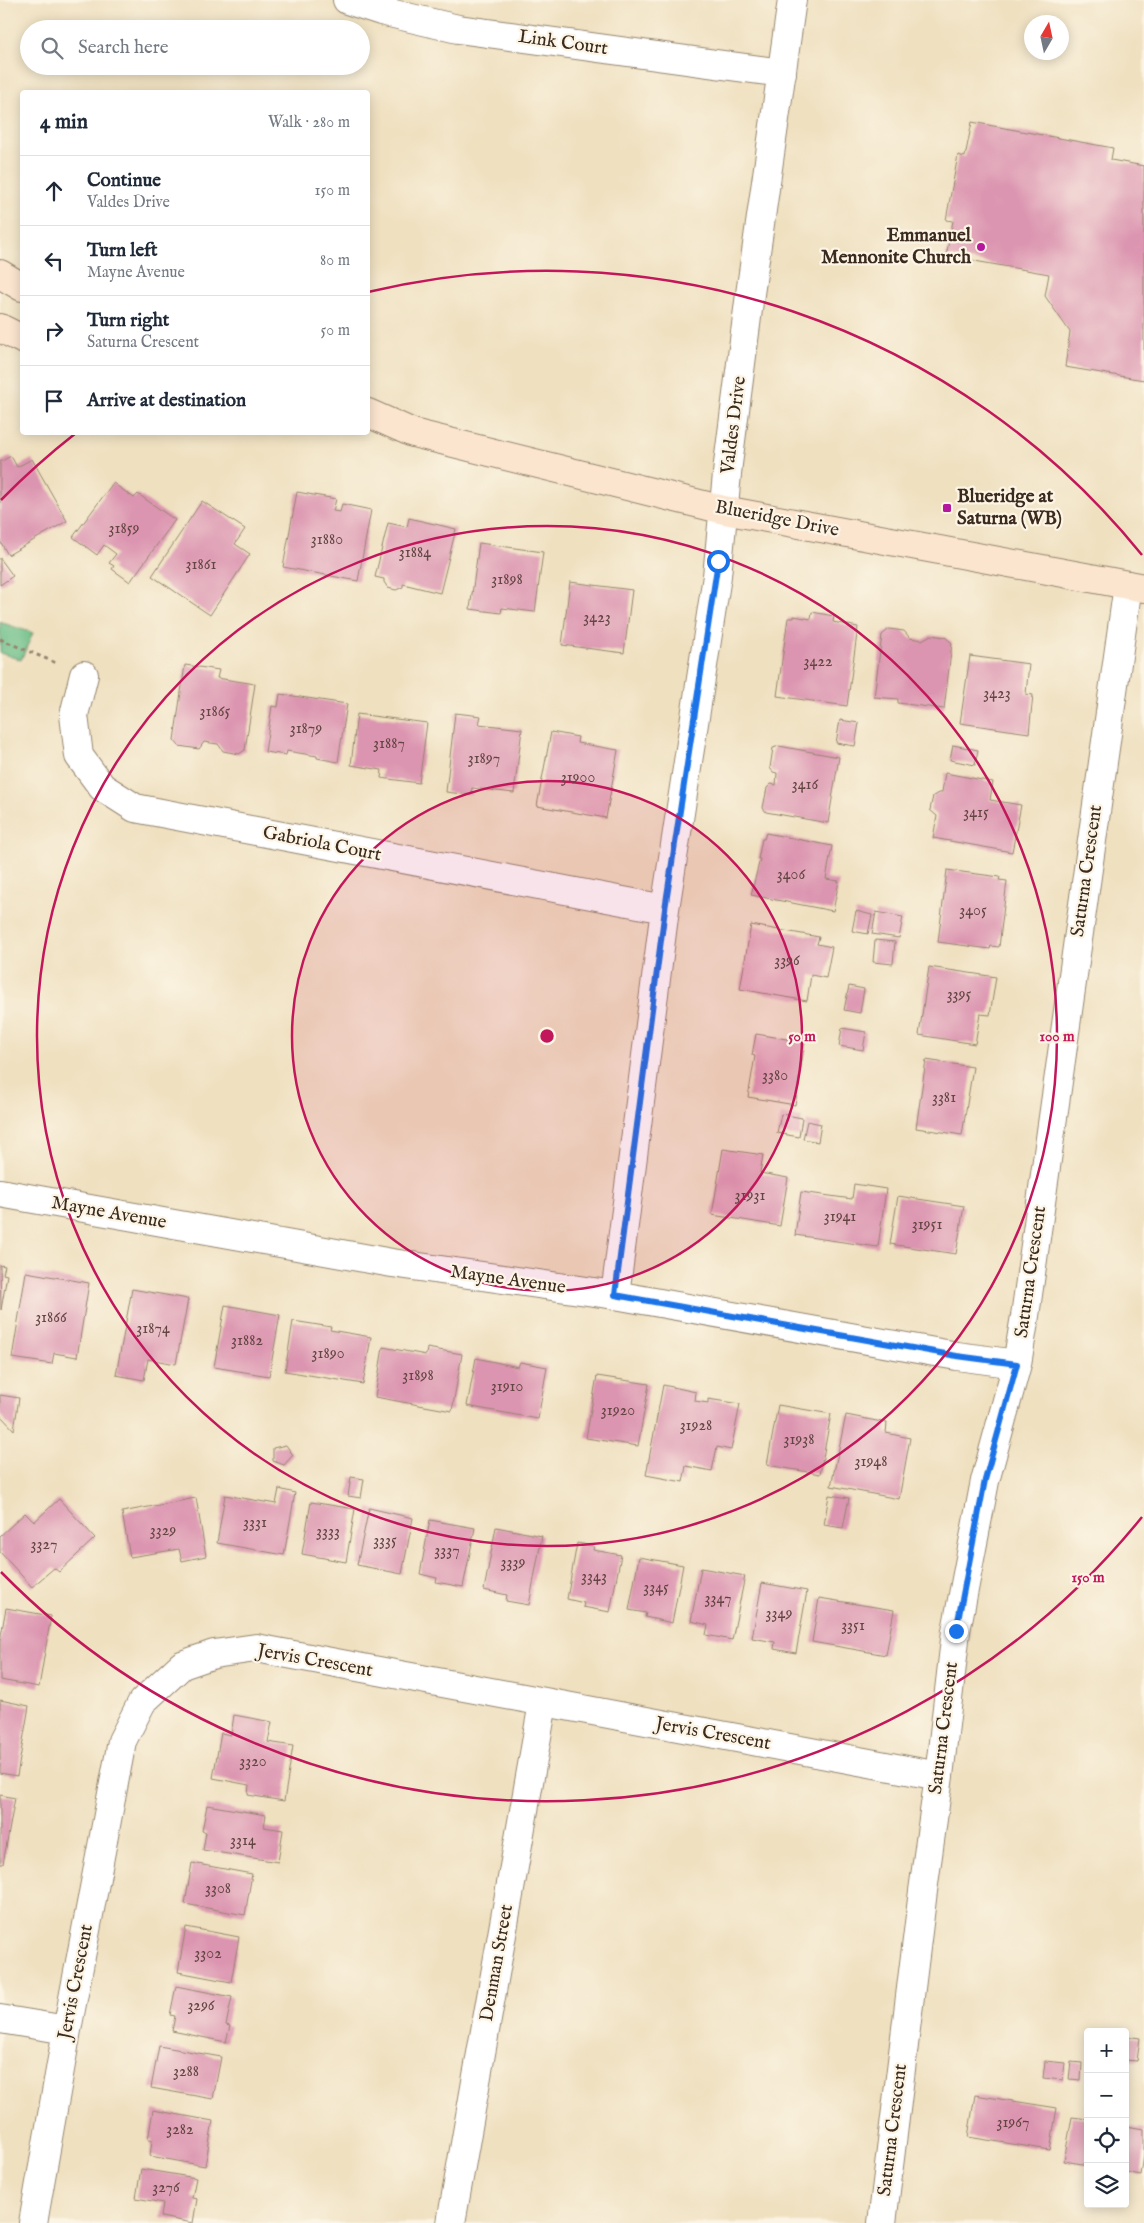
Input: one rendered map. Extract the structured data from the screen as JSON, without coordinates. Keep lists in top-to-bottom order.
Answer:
{
  "streets": {
    "street": [
      "Link Court",
      "Valdes Drive",
      "Blueridge Drive",
      "Gabriola Court",
      "Saturna Crescent",
      "Mayne Avenue",
      "Jervis Crescent",
      "Denman Street"
    ]
  },
  "crossings": [
    ["Link Court", "Valdes Drive"],
    ["Valdes Drive", "Blueridge Drive"],
    ["Valdes Drive", "Gabriola Court"],
    ["Valdes Drive", "Mayne Avenue"],
    ["Blueridge Drive", "Saturna Crescent"],
    ["Saturna Crescent", "Mayne Avenue"],
    ["Saturna Crescent", "Jervis Crescent"],
    ["Jervis Crescent", "Denman Street"]
  ],
  "places": {
    "other": ["Emmanuel Mennonite Church"],
    "transit": ["Blueridge at Saturna (WB)"]
  },
  "house_numbers": [
    "31859",
    "31880",
    "31884",
    "31861",
    "31898",
    "3423",
    "3422",
    "3423",
    "31865",
    "31879",
    "31887",
    "31897",
    "31900",
    "3416",
    "3415",
    "3406",
    "3405",
    "3396",
    "3395",
    "3380",
    "3381",
    "31931",
    "31941",
    "31951",
    "31866",
    "31874",
    "31882",
    "31890",
    "31898",
    "31910",
    "31920",
    "31928",
    "31938",
    "31948",
    "3331",
    "3329",
    "3333",
    "3335",
    "3327",
    "3337",
    "3339",
    "3343",
    "3345",
    "3347",
    "3349",
    "3351",
    "3320",
    "3314",
    "3308",
    "3302",
    "3296",
    "3288",
    "31967",
    "3282",
    "3276"
  ],
  "north": "top",
  "page": {
    "search": "Search here",
    "heading": ["4 min", "Walk · 280 m"],
    "list": [
      ["Continue", "Valdes Drive", "150 m"],
      ["Turn left", "Mayne Avenue", "80 m"],
      ["Turn right", "Saturna Crescent", "50 m"],
      "Arrive at destination"
    ],
    "map_buttons": ["+", "−"]
  },
  "rings": ["50 m", "100 m", "150 m"]
}
